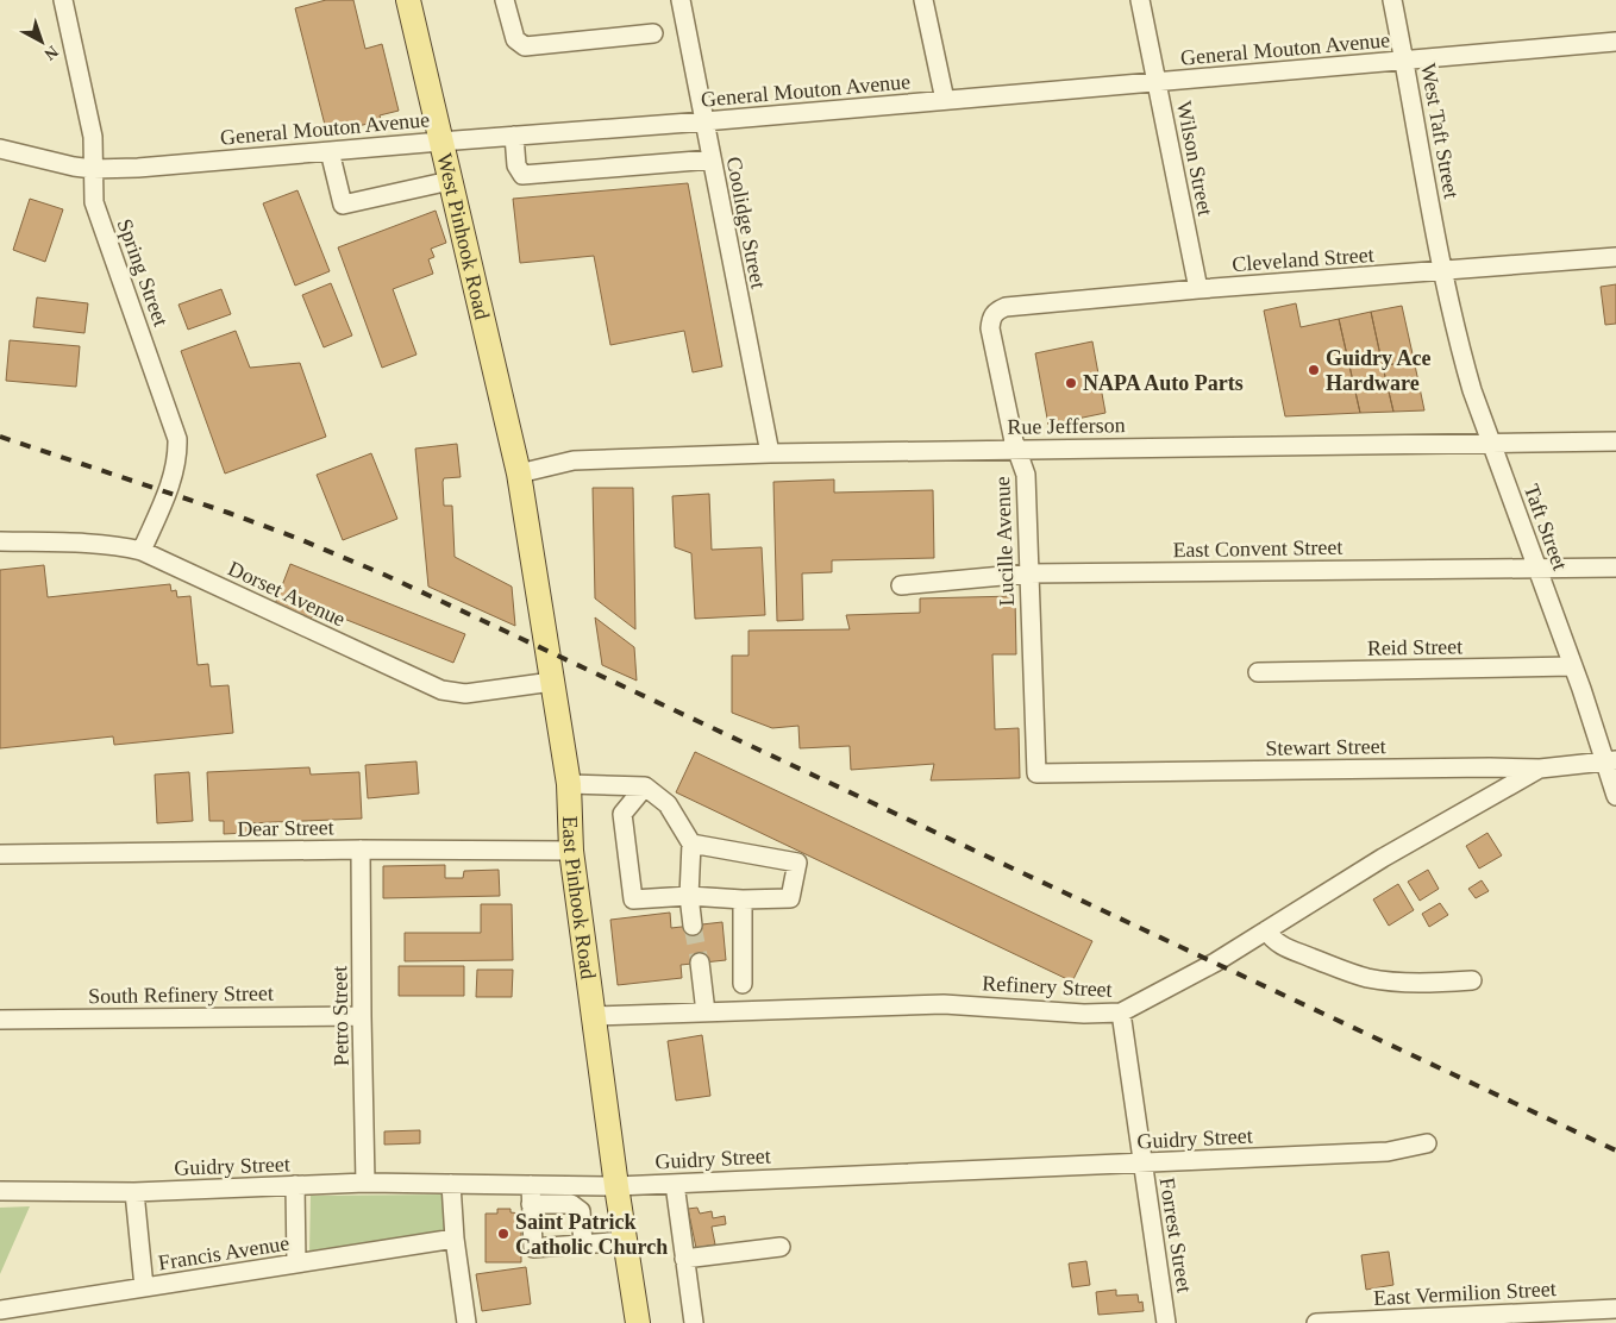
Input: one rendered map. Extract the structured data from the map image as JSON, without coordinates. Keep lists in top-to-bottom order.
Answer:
{
  "streets": {
    "main road": ["West Pinhook Road", "East Pinhook Road"],
    "street": [
      "General Mouton Avenue",
      "West Taft Street",
      "Wilson Street",
      "Coolidge Street",
      "Cleveland Street",
      "Spring Street",
      "Rue Jefferson",
      "Taft Street",
      "Lucille Avenue",
      "East Convent Street",
      "Dorset Avenue",
      "Reid Street",
      "Stewart Street",
      "Dear Street",
      "Refinery Street",
      "South Refinery Street",
      "Petro Street",
      "Guidry Street",
      "Forrest Street",
      "Francis Avenue",
      "East Vermilion Street"
    ]
  },
  "crossings": [
    ["General Mouton Avenue", "West Taft Street"],
    ["General Mouton Avenue", "Wilson Street"],
    ["General Mouton Avenue", "Coolidge Street"],
    ["General Mouton Avenue", "West Pinhook Road"],
    ["General Mouton Avenue", "Spring Street"],
    ["West Taft Street", "Cleveland Street"],
    ["West Taft Street", "Taft Street"],
    ["Wilson Street", "Cleveland Street"],
    ["Coolidge Street", "Rue Jefferson"],
    ["West Pinhook Road", "Rue Jefferson"],
    ["West Pinhook Road", "East Pinhook Road"],
    ["Cleveland Street", "Taft Street"],
    ["Cleveland Street", "Lucille Avenue"],
    ["Spring Street", "Dorset Avenue"],
    ["Rue Jefferson", "Taft Street"],
    ["Rue Jefferson", "Lucille Avenue"],
    ["Rue Jefferson", "East Pinhook Road"],
    ["Taft Street", "East Convent Street"],
    ["Taft Street", "Reid Street"],
    ["Taft Street", "Stewart Street"],
    ["Lucille Avenue", "East Convent Street"],
    ["Lucille Avenue", "Stewart Street"],
    ["Dorset Avenue", "East Pinhook Road"],
    ["Stewart Street", "Refinery Street"],
    ["Dear Street", "East Pinhook Road"],
    ["Dear Street", "Petro Street"],
    ["East Pinhook Road", "Refinery Street"],
    ["East Pinhook Road", "Guidry Street"],
    ["Refinery Street", "Forrest Street"],
    ["South Refinery Street", "Petro Street"],
    ["Petro Street", "Guidry Street"],
    ["Guidry Street", "Forrest Street"]
  ],
  "places": ["Guidry Ace Hardware", "NAPA Auto Parts", "Saint Patrick Catholic Church"],
  "north": "bottom right"
}
